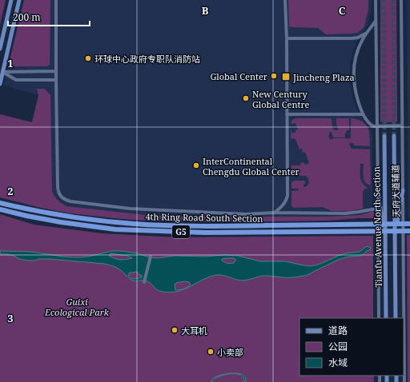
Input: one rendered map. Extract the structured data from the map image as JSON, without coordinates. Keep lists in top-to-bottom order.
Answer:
{
  "streets": {
    "highway": ["4th Ring Road South Section", "G5"],
    "main road": ["Tianfu Avenue North Section"],
    "street": ["天府大道辅道"]
  },
  "parks": ["Guixi Ecological Park"],
  "places": {
    "other": [
      "环球中心政府专职队消防站",
      "Global Center",
      "New Century Global Centre",
      "InterContinental Chengdu Global Center",
      "大耳机",
      "小卖部"
    ],
    "transit": ["Jincheng Plaza"]
  },
  "legend": ["道路", "公园", "水域"],
  "scale_bar": "200 m",
  "grid": {
    "columns": ["B", "C"],
    "rows": ["1", "2", "3"]
  }
}
